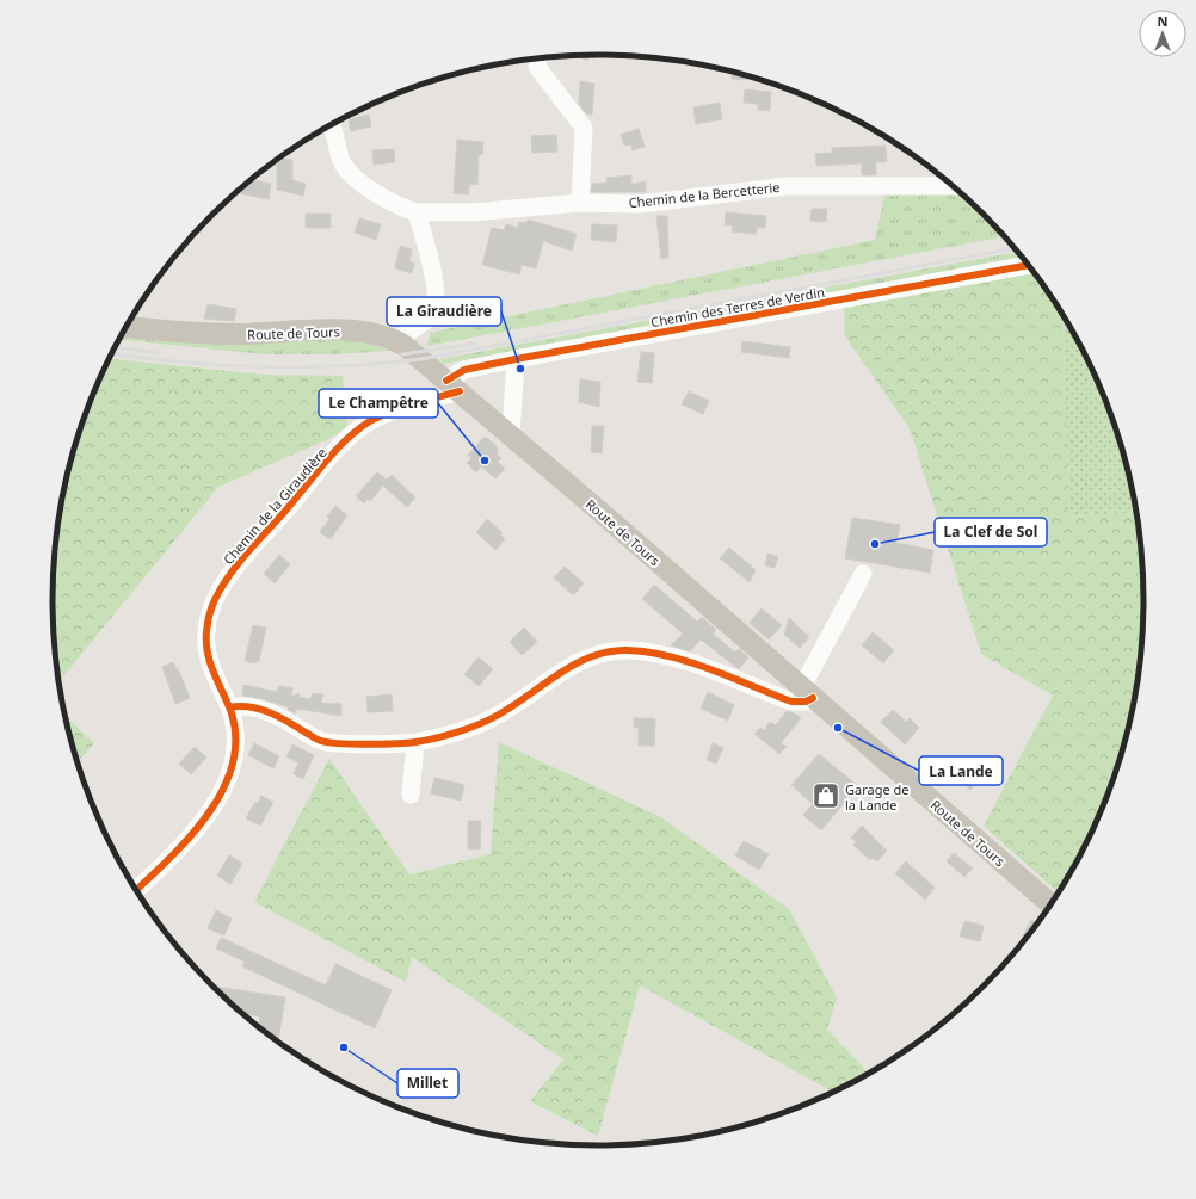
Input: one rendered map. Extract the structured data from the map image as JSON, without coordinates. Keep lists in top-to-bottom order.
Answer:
{
  "streets": {
    "main road": ["Route de Tours"],
    "street": ["Chemin de la Bercetterie", "Chemin des Terres de Verdin", "Chemin de la Giraudière"]
  },
  "crossings": [
    ["Chemin des Terres de Verdin", "Route de Tours"],
    ["Chemin des Terres de Verdin", "Chemin de la Giraudière"],
    ["Route de Tours", "Chemin de la Giraudière"]
  ],
  "places": {
    "other": [
      "La Giraudière",
      "Le Champêtre",
      "La Clef de Sol",
      "La Lande",
      "Millet"
    ],
    "shop": ["Garage de la Lande"]
  },
  "north": "top"
}
